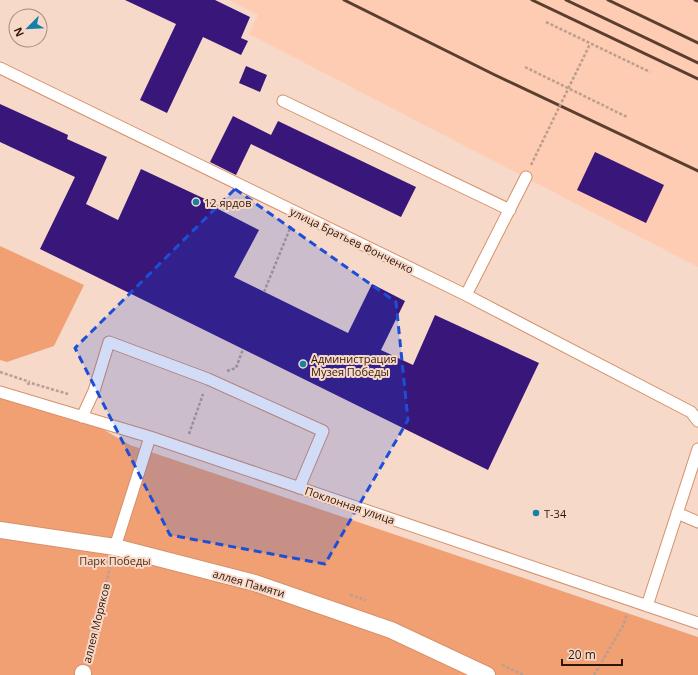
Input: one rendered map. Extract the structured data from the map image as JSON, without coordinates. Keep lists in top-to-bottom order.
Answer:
{
  "streets": {
    "street": ["аллея Памяти"],
    "lane": ["улица Братьев Фонченко", "Поклонная улица"],
    "path": ["аллея Моряков"]
  },
  "crossings": [
    ["аллея Памяти", "аллея Моряков"]
  ],
  "parks": ["Парк Победы"],
  "places": ["12 ярдов", "Администрация Музея Победы", "Т-34"],
  "scale_bar": "20 m",
  "north": "bottom left"
}
